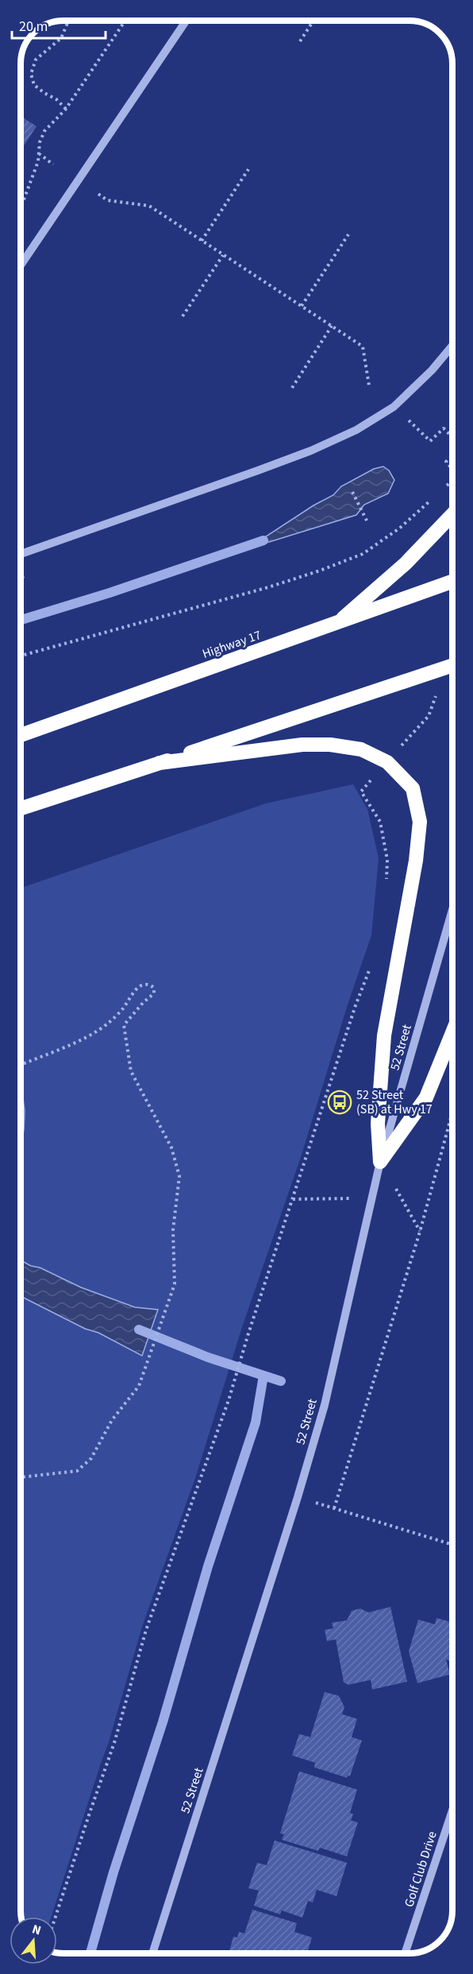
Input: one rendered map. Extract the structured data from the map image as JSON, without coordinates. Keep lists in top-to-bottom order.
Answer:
{
  "streets": {
    "highway": ["Highway 17"],
    "street": ["52 Street", "Golf Club Drive"]
  },
  "places": {
    "bus stop": ["52 Street (SB) at Hwy 17"]
  },
  "scale_bar": "20 m",
  "north": "top"
}
